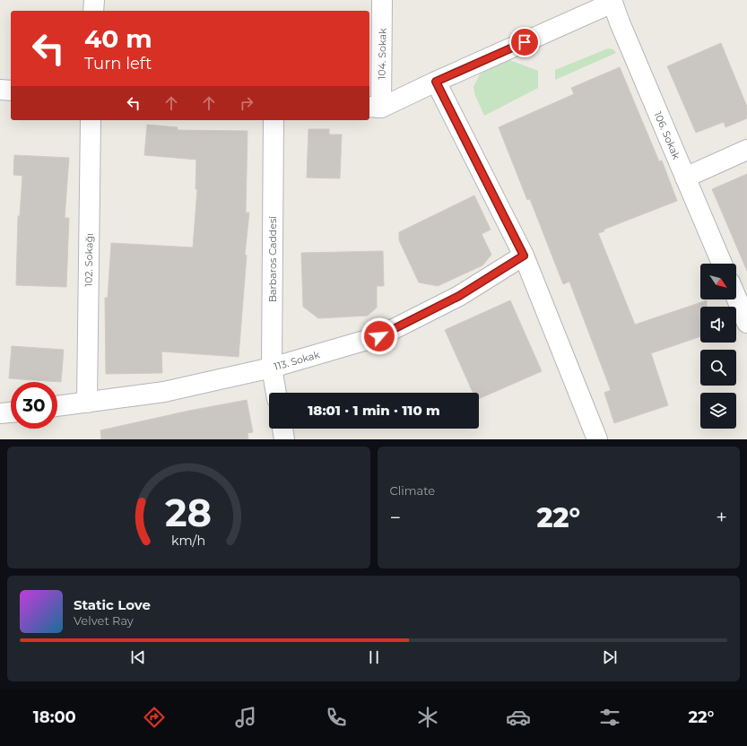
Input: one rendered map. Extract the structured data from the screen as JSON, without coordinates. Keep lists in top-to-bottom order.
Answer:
{
  "streets": {
    "street": [
      "104. Sokak",
      "106. Sokak",
      "Barbaros Caddesi",
      "102. Sokağı",
      "113. Sokak"
    ]
  },
  "crossings": [
    ["Barbaros Caddesi", "113. Sokak"],
    ["102. Sokağı", "113. Sokak"]
  ],
  "north": "bottom right",
  "page": {
    "turn": ["40 m", "Turn left"],
    "limit": "30",
    "trip": "18:01 · 1 min · 110 m",
    "tile": "Climate",
    "heat": ["−", "22°", "+"],
    "song": ["Static Love", "Velvet Ray"],
    "tabs": ["18:00", "22°"],
    "gauge": ["28", "km/h"]
  }
}
